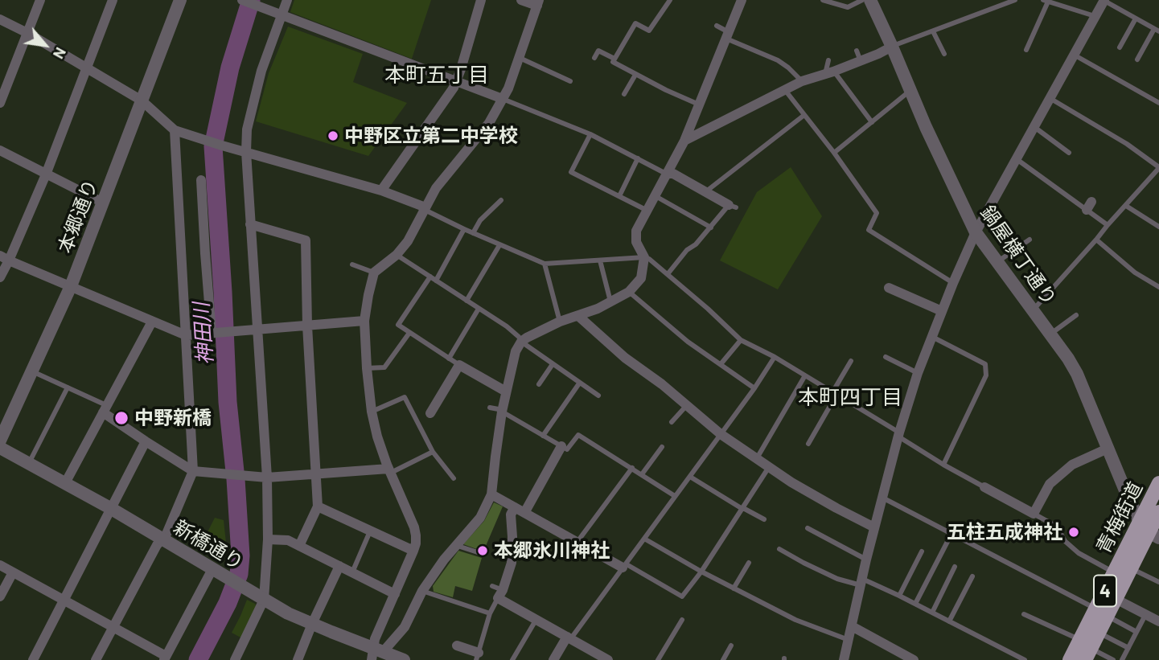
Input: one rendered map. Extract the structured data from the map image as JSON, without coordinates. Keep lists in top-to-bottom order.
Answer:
{
  "streets": {
    "main road": ["青梅街道", "4"],
    "street": ["本郷通り", "鍋屋横丁通り", "新橋通り"]
  },
  "crossings": [
    ["鍋屋横丁通り", "青梅街道"]
  ],
  "districts": ["本町五丁目", "本町四丁目"],
  "water": ["神田川"],
  "places": [
    "中野区立第二中学校",
    "中野新橋",
    "五柱五成神社",
    "本郷氷川神社"
  ],
  "north": "bottom right"
}
